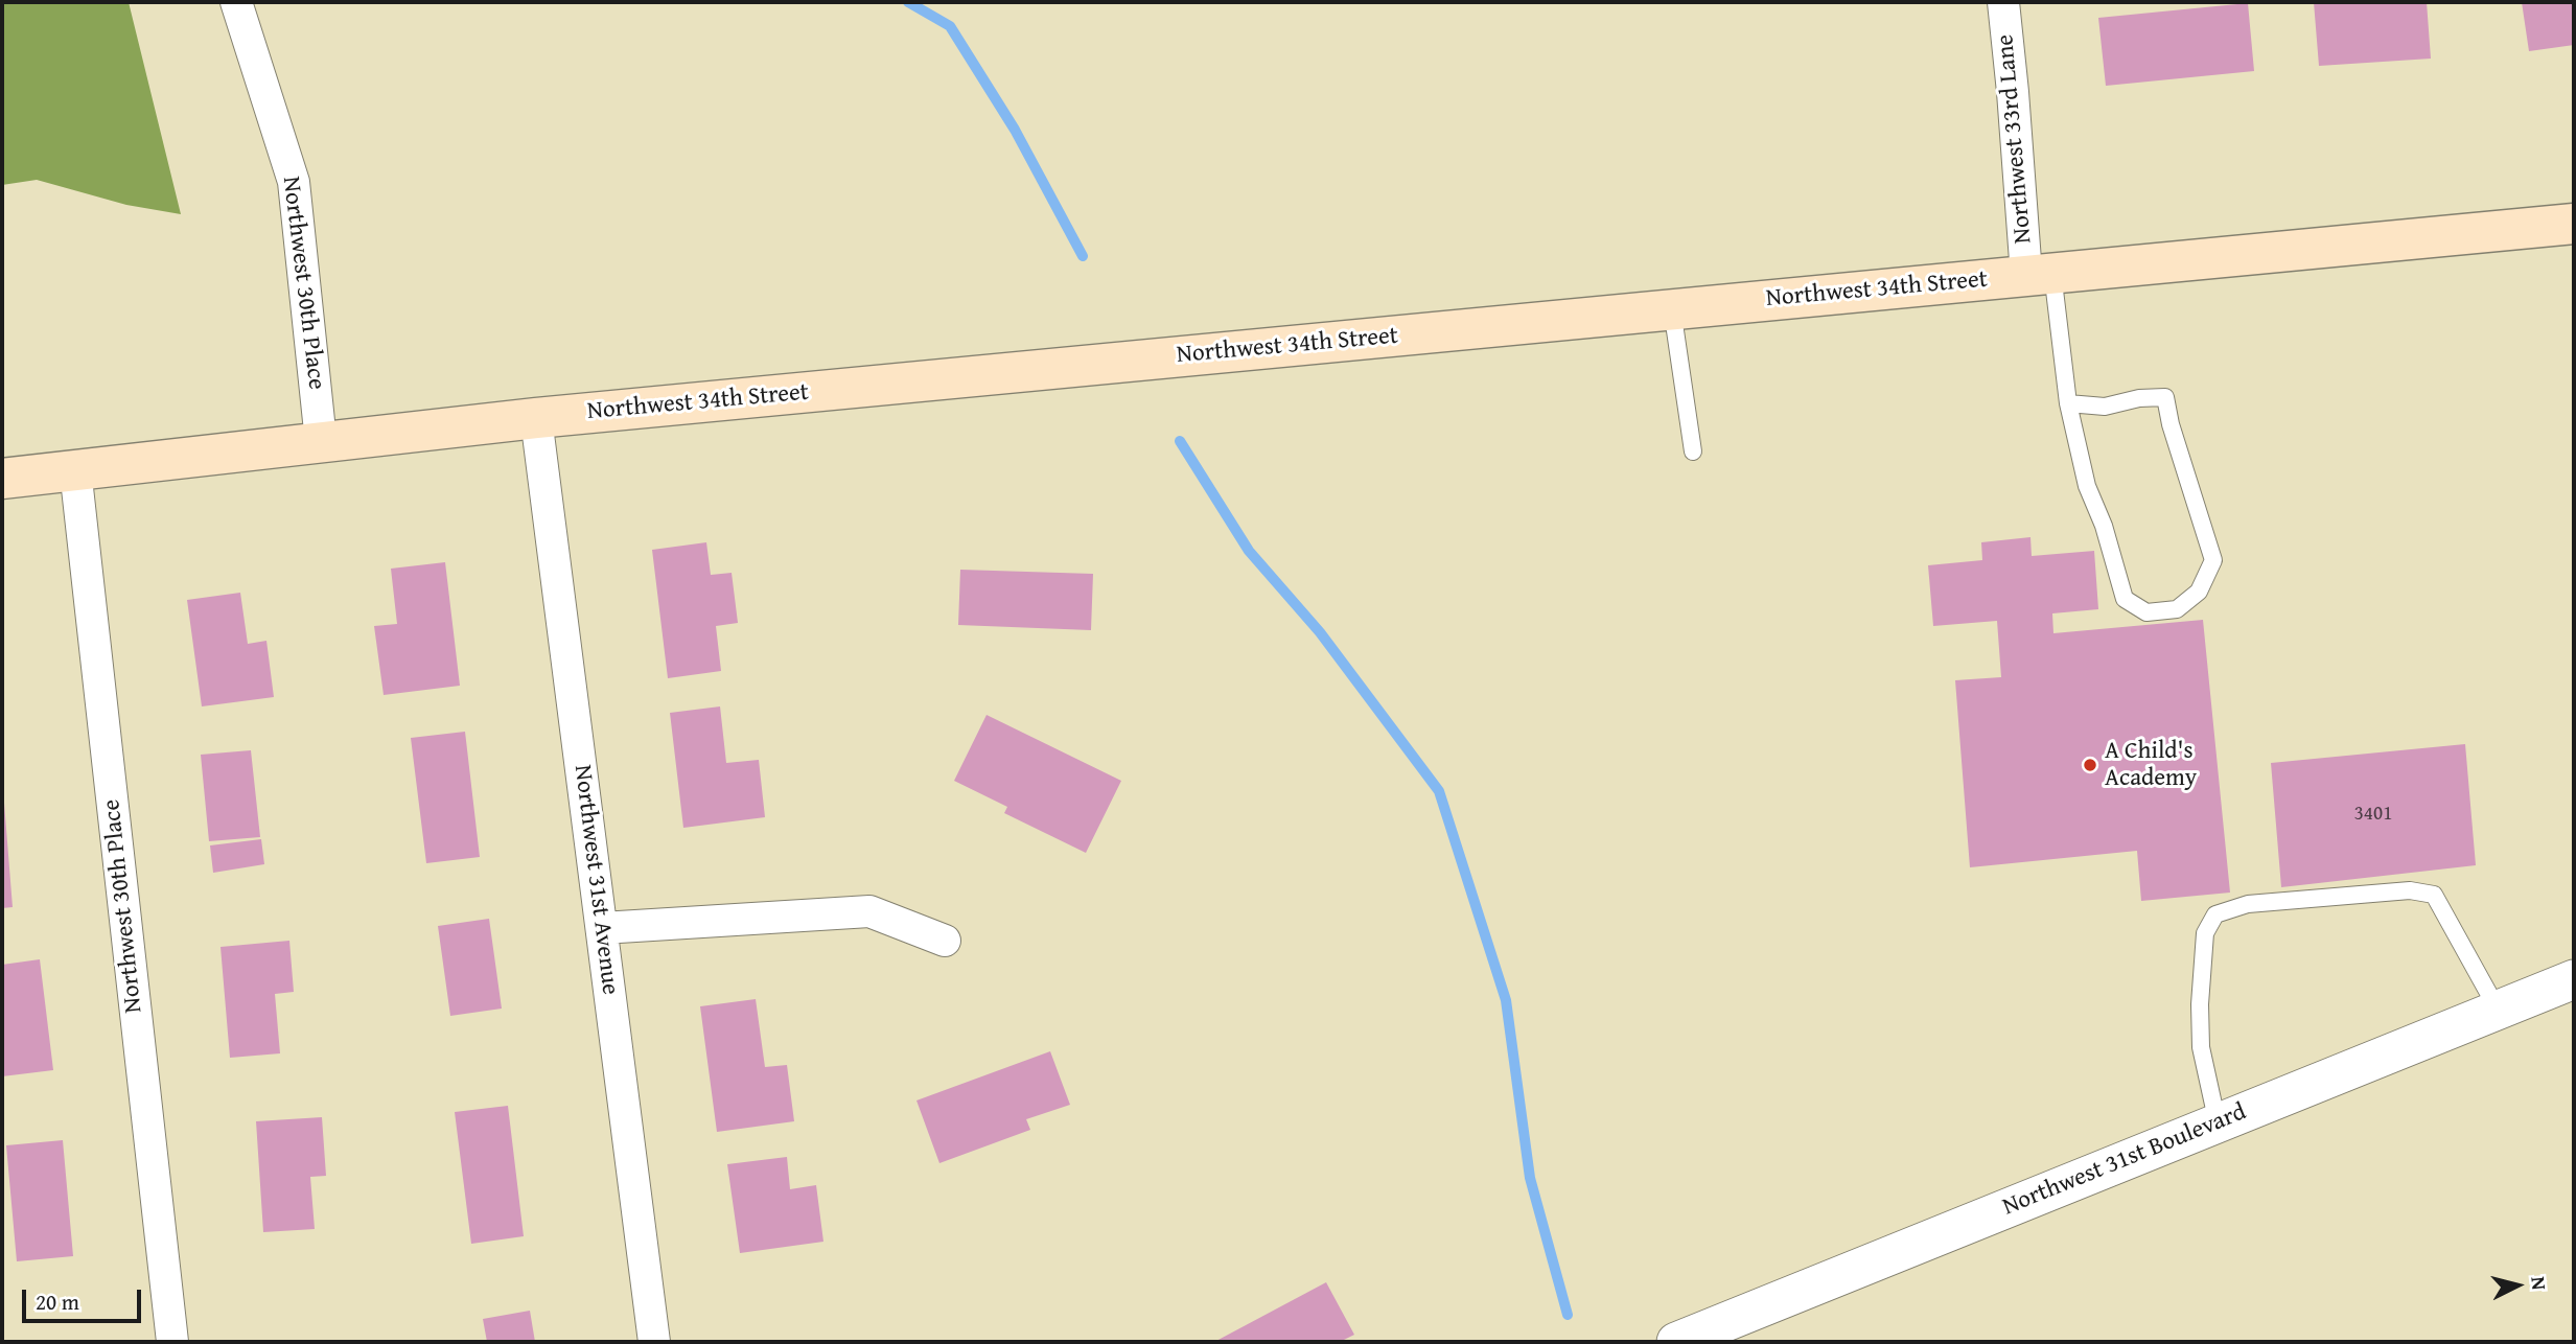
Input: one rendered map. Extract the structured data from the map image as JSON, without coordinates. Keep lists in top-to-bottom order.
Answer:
{
  "streets": {
    "main road": ["Northwest 34th Street"],
    "street": [
      "Northwest 33rd Lane",
      "Northwest 30th Place",
      "Northwest 31st Avenue",
      "Northwest 31st Boulevard"
    ]
  },
  "crossings": [
    ["Northwest 33rd Lane", "Northwest 34th Street"],
    ["Northwest 30th Place", "Northwest 34th Street"],
    ["Northwest 34th Street", "Northwest 31st Avenue"]
  ],
  "places": ["A Child's Academy"],
  "house_numbers": ["3401"],
  "scale_bar": "20 m",
  "north": "right"
}
